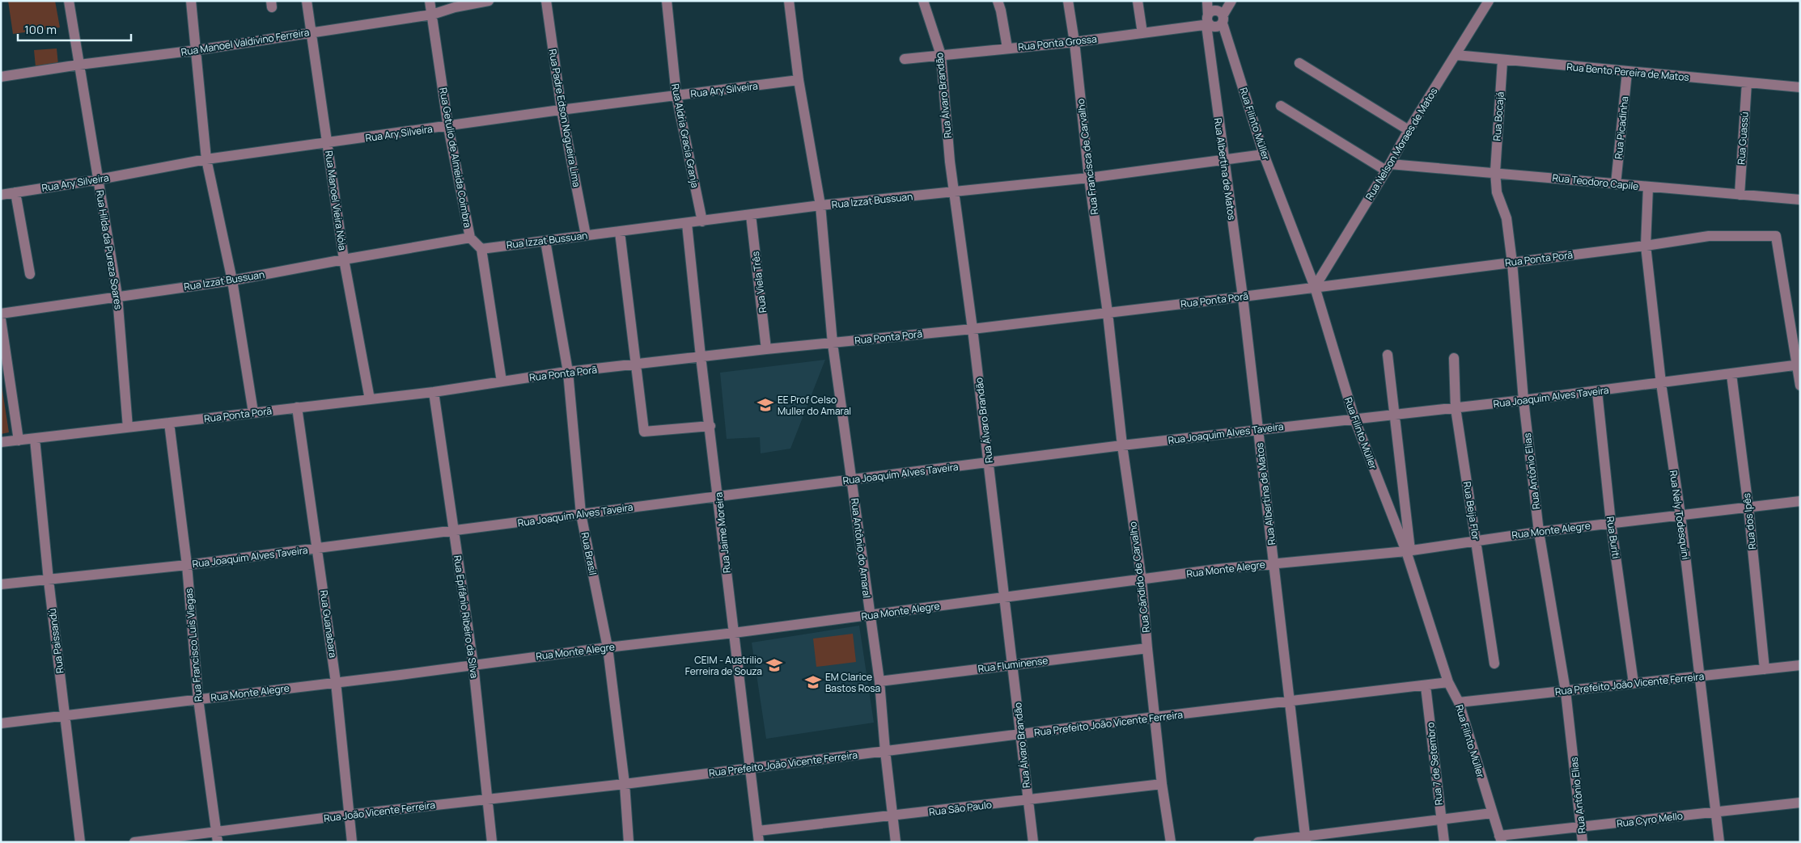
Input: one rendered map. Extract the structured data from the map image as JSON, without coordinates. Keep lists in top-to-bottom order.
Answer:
{
  "streets": {
    "street": [
      "Rua Manoel Valdivino Ferreira",
      "Rua Ponta Grossa",
      "Rua Bento Pereira de Matos",
      "Rua Ary Silveira",
      "Rua Álvaro Brandão",
      "Rua Bocajá",
      "Rua Padre Edson Nogueira Lima",
      "Rua Filinto Müller",
      "Rua Picadinha",
      "Rua Aldria Gracia Granja",
      "Rua Guassú",
      "Rua Nelson Moraes de Matos",
      "Rua Francisca de Carvalho",
      "Rua Getulio de Almeida Coimbra",
      "Rua Albertina de Matos",
      "Rua Teodoro Capile",
      "Rua Manoel Vieira Nóia",
      "Rua Izzat Bussuan",
      "Rua Hilda da Pureza Soares",
      "Rua Ponta Porã",
      "Rua Viela Três",
      "Rua Joaquim Alves Taveira",
      "Rua Antônio Elias",
      "Rua Beija Flor",
      "Rua Nely Todesquini",
      "Rua dos Ipês",
      "Rua Monte Alegre",
      "Rua Jaime Moreira",
      "Rua Buriti",
      "Rua Antônio do Amaral",
      "Rua Brasil",
      "Rua Cândido de Carvalho",
      "Rua Epifânio Ribeiro da Silva",
      "Rua Guanabara",
      "Rua Paissandú",
      "Rua Francisco Luís Viegas",
      "Rua Fluminense",
      "Rua Prefeito João Vicente Ferreira",
      "Rua 7 de Setembro",
      "Rua São Paulo",
      "Rua João Vicente Ferreira",
      "Rua Cyro Mello"
    ]
  },
  "crossings": [
    ["Rua Manoel Valdivino Ferreira", "Rua Getulio de Almeida Coimbra"],
    ["Rua Manoel Valdivino Ferreira", "Rua Manoel Vieira Nóia"],
    ["Rua Manoel Valdivino Ferreira", "Rua Hilda da Pureza Soares"],
    ["Rua Ponta Grossa", "Rua Álvaro Brandão"],
    ["Rua Ponta Grossa", "Rua Filinto Müller"],
    ["Rua Ponta Grossa", "Rua Francisca de Carvalho"],
    ["Rua Ponta Grossa", "Rua Albertina de Matos"],
    ["Rua Bento Pereira de Matos", "Rua Bocajá"],
    ["Rua Bento Pereira de Matos", "Rua Picadinha"],
    ["Rua Bento Pereira de Matos", "Rua Guassú"],
    ["Rua Bento Pereira de Matos", "Rua Nelson Moraes de Matos"],
    ["Rua Ary Silveira", "Rua Padre Edson Nogueira Lima"],
    ["Rua Ary Silveira", "Rua Aldria Gracia Granja"],
    ["Rua Ary Silveira", "Rua Getulio de Almeida Coimbra"],
    ["Rua Ary Silveira", "Rua Manoel Vieira Nóia"],
    ["Rua Ary Silveira", "Rua Hilda da Pureza Soares"],
    ["Rua Ary Silveira", "Rua Antônio do Amaral"],
    ["Rua Álvaro Brandão", "Rua Izzat Bussuan"],
    ["Rua Álvaro Brandão", "Rua Ponta Porã"],
    ["Rua Álvaro Brandão", "Rua Joaquim Alves Taveira"],
    ["Rua Álvaro Brandão", "Rua Monte Alegre"],
    ["Rua Álvaro Brandão", "Rua Fluminense"],
    ["Rua Álvaro Brandão", "Rua Prefeito João Vicente Ferreira"],
    ["Rua Álvaro Brandão", "Rua São Paulo"],
    ["Rua Bocajá", "Rua Teodoro Capile"],
    ["Rua Bocajá", "Rua Antônio Elias"],
    ["Rua Padre Edson Nogueira Lima", "Rua Izzat Bussuan"],
    ["Rua Filinto Müller", "Rua Nelson Moraes de Matos"],
    ["Rua Filinto Müller", "Rua Izzat Bussuan"],
    ["Rua Filinto Müller", "Rua Ponta Porã"],
    ["Rua Filinto Müller", "Rua Joaquim Alves Taveira"],
    ["Rua Filinto Müller", "Rua Monte Alegre"],
    ["Rua Filinto Müller", "Rua Prefeito João Vicente Ferreira"],
    ["Rua Filinto Müller", "Rua Cyro Mello"],
    ["Rua Picadinha", "Rua Teodoro Capile"],
    ["Rua Aldria Gracia Granja", "Rua Izzat Bussuan"],
    ["Rua Guassú", "Rua Teodoro Capile"],
    ["Rua Nelson Moraes de Matos", "Rua Teodoro Capile"],
    ["Rua Nelson Moraes de Matos", "Rua Ponta Porã"],
    ["Rua Francisca de Carvalho", "Rua Izzat Bussuan"],
    ["Rua Francisca de Carvalho", "Rua Ponta Porã"],
    ["Rua Francisca de Carvalho", "Rua Cândido de Carvalho"],
    ["Rua Getulio de Almeida Coimbra", "Rua Izzat Bussuan"],
    ["Rua Albertina de Matos", "Rua Izzat Bussuan"],
    ["Rua Albertina de Matos", "Rua Ponta Porã"],
    ["Rua Albertina de Matos", "Rua Joaquim Alves Taveira"],
    ["Rua Albertina de Matos", "Rua Monte Alegre"],
    ["Rua Albertina de Matos", "Rua Prefeito João Vicente Ferreira"],
    ["Rua Teodoro Capile", "Rua Antônio Elias"],
    ["Rua Teodoro Capile", "Rua Nely Todesquini"],
    ["Rua Manoel Vieira Nóia", "Rua Izzat Bussuan"],
    ["Rua Manoel Vieira Nóia", "Rua Ponta Porã"],
    ["Rua Izzat Bussuan", "Rua Hilda da Pureza Soares"],
    ["Rua Izzat Bussuan", "Rua Viela Três"],
    ["Rua Izzat Bussuan", "Rua Jaime Moreira"],
    ["Rua Izzat Bussuan", "Rua Antônio do Amaral"],
    ["Rua Izzat Bussuan", "Rua Brasil"],
    ["Rua Hilda da Pureza Soares", "Rua Ponta Porã"],
    ["Rua Ponta Porã", "Rua Viela Três"],
    ["Rua Ponta Porã", "Rua Joaquim Alves Taveira"],
    ["Rua Ponta Porã", "Rua Antônio Elias"],
    ["Rua Ponta Porã", "Rua Nely Todesquini"],
    ["Rua Ponta Porã", "Rua Jaime Moreira"],
    ["Rua Ponta Porã", "Rua Antônio do Amaral"],
    ["Rua Ponta Porã", "Rua Brasil"],
    ["Rua Ponta Porã", "Rua Cândido de Carvalho"],
    ["Rua Ponta Porã", "Rua Epifânio Ribeiro da Silva"],
    ["Rua Ponta Porã", "Rua Guanabara"],
    ["Rua Ponta Porã", "Rua Paissandú"],
    ["Rua Ponta Porã", "Rua Francisco Luís Viegas"],
    ["Rua Joaquim Alves Taveira", "Rua Antônio Elias"],
    ["Rua Joaquim Alves Taveira", "Rua Beija Flor"],
    ["Rua Joaquim Alves Taveira", "Rua Nely Todesquini"],
    ["Rua Joaquim Alves Taveira", "Rua dos Ipês"],
    ["Rua Joaquim Alves Taveira", "Rua Jaime Moreira"],
    ["Rua Joaquim Alves Taveira", "Rua Buriti"],
    ["Rua Joaquim Alves Taveira", "Rua Antônio do Amaral"],
    ["Rua Joaquim Alves Taveira", "Rua Brasil"],
    ["Rua Joaquim Alves Taveira", "Rua Cândido de Carvalho"],
    ["Rua Joaquim Alves Taveira", "Rua Epifânio Ribeiro da Silva"],
    ["Rua Joaquim Alves Taveira", "Rua Guanabara"],
    ["Rua Joaquim Alves Taveira", "Rua Paissandú"],
    ["Rua Joaquim Alves Taveira", "Rua Francisco Luís Viegas"],
    ["Rua Antônio Elias", "Rua Monte Alegre"],
    ["Rua Antônio Elias", "Rua Prefeito João Vicente Ferreira"],
    ["Rua Antônio Elias", "Rua Cyro Mello"],
    ["Rua Beija Flor", "Rua Monte Alegre"],
    ["Rua Nely Todesquini", "Rua Monte Alegre"],
    ["Rua Nely Todesquini", "Rua Prefeito João Vicente Ferreira"],
    ["Rua Nely Todesquini", "Rua Cyro Mello"],
    ["Rua dos Ipês", "Rua Monte Alegre"],
    ["Rua dos Ipês", "Rua Prefeito João Vicente Ferreira"],
    ["Rua Monte Alegre", "Rua Jaime Moreira"],
    ["Rua Monte Alegre", "Rua Buriti"],
    ["Rua Monte Alegre", "Rua Antônio do Amaral"],
    ["Rua Monte Alegre", "Rua Brasil"],
    ["Rua Monte Alegre", "Rua Cândido de Carvalho"],
    ["Rua Monte Alegre", "Rua Epifânio Ribeiro da Silva"],
    ["Rua Monte Alegre", "Rua Guanabara"],
    ["Rua Monte Alegre", "Rua Paissandú"],
    ["Rua Monte Alegre", "Rua Francisco Luís Viegas"],
    ["Rua Jaime Moreira", "Rua Prefeito João Vicente Ferreira"],
    ["Rua Jaime Moreira", "Rua São Paulo"],
    ["Rua Buriti", "Rua Prefeito João Vicente Ferreira"],
    ["Rua Antônio do Amaral", "Rua Fluminense"],
    ["Rua Antônio do Amaral", "Rua Prefeito João Vicente Ferreira"],
    ["Rua Antônio do Amaral", "Rua São Paulo"],
    ["Rua Brasil", "Rua Prefeito João Vicente Ferreira"],
    ["Rua Brasil", "Rua João Vicente Ferreira"],
    ["Rua Cândido de Carvalho", "Rua Fluminense"],
    ["Rua Cândido de Carvalho", "Rua Prefeito João Vicente Ferreira"],
    ["Rua Cândido de Carvalho", "Rua São Paulo"],
    ["Rua Epifânio Ribeiro da Silva", "Rua João Vicente Ferreira"],
    ["Rua Guanabara", "Rua João Vicente Ferreira"],
    ["Rua Francisco Luís Viegas", "Rua João Vicente Ferreira"],
    ["Rua Prefeito João Vicente Ferreira", "Rua 7 de Setembro"],
    ["Rua Prefeito João Vicente Ferreira", "Rua João Vicente Ferreira"]
  ],
  "places": {
    "school or university": ["EE Prof Celso Muller do Amaral", "CEIM - Austrilio Ferreira de Souza", "EM Clarice Bastos Rosa"]
  },
  "scale_bar": "100 m"
}
